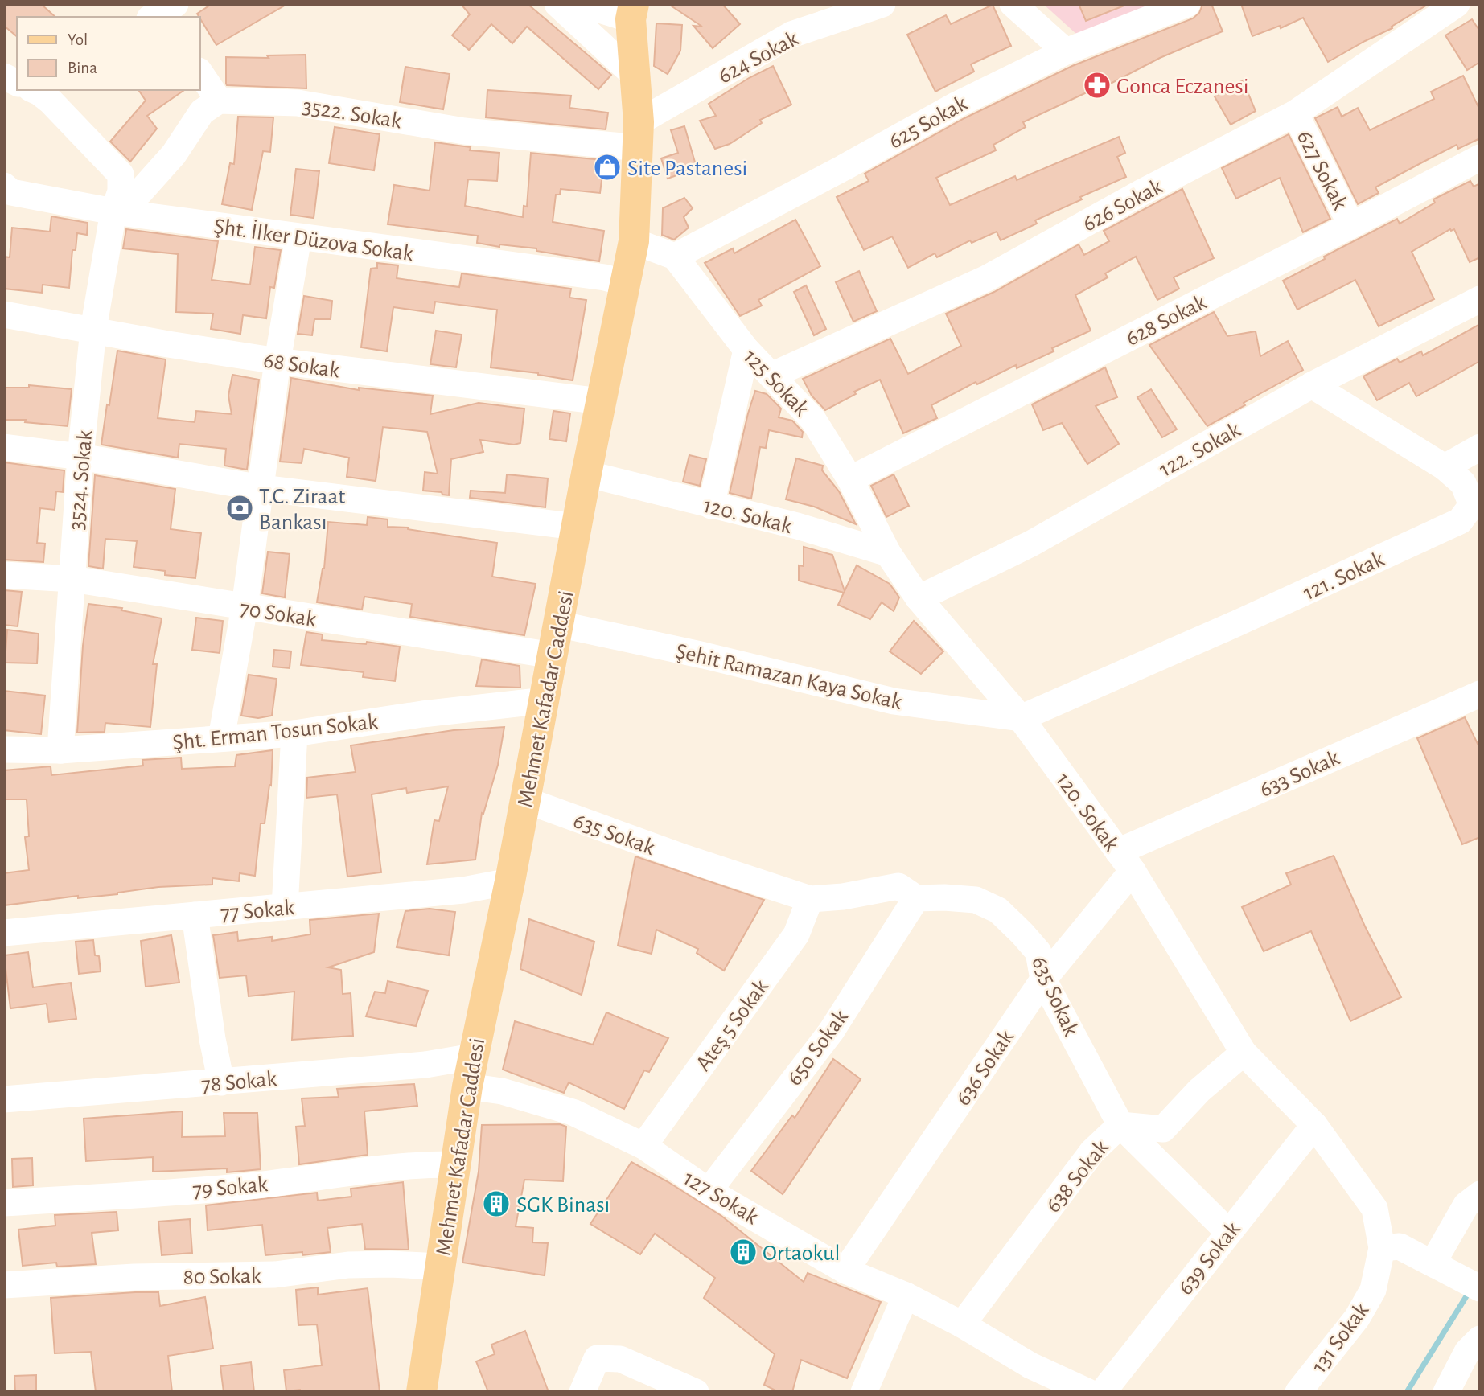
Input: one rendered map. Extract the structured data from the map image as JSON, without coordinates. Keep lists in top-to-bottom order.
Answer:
{
  "streets": {
    "main road": ["Mehmet Kafadar Caddesi"],
    "street": [
      "624 Sokak",
      "3522. Sokak",
      "625 Sokak",
      "627 Sokak",
      "626 Sokak",
      "Şht. İlker Düzova Sokak",
      "628 Sokak",
      "68 Sokak",
      "125 Sokak",
      "122. Sokak",
      "3524. Sokak",
      "120. Sokak",
      "121. Sokak",
      "70 Sokak",
      "Şehit Ramazan Kaya Sokak",
      "Şht. Erman Tosun Sokak",
      "633 Sokak",
      "635 Sokak",
      "77 Sokak",
      "Ateş 5 Sokak",
      "650 Sokak",
      "636 Sokak",
      "78 Sokak",
      "638 Sokak",
      "79 Sokak",
      "127 Sokak",
      "639 Sokak",
      "80 Sokak",
      "131 Sokak"
    ]
  },
  "crossings": [
    ["624 Sokak", "3522. Sokak"],
    ["624 Sokak", "Mehmet Kafadar Caddesi"],
    ["3522. Sokak", "Mehmet Kafadar Caddesi"],
    ["625 Sokak", "125 Sokak"],
    ["627 Sokak", "626 Sokak"],
    ["627 Sokak", "628 Sokak"],
    ["626 Sokak", "125 Sokak"],
    ["Şht. İlker Düzova Sokak", "3524. Sokak"],
    ["Şht. İlker Düzova Sokak", "Mehmet Kafadar Caddesi"],
    ["628 Sokak", "125 Sokak"],
    ["68 Sokak", "3524. Sokak"],
    ["68 Sokak", "Mehmet Kafadar Caddesi"],
    ["125 Sokak", "120. Sokak"],
    ["122. Sokak", "120. Sokak"],
    ["122. Sokak", "121. Sokak"],
    ["3524. Sokak", "70 Sokak"],
    ["3524. Sokak", "Şht. Erman Tosun Sokak"],
    ["120. Sokak", "121. Sokak"],
    ["120. Sokak", "Şehit Ramazan Kaya Sokak"],
    ["120. Sokak", "Mehmet Kafadar Caddesi"],
    ["120. Sokak", "633 Sokak"],
    ["120. Sokak", "636 Sokak"],
    ["120. Sokak", "638 Sokak"],
    ["120. Sokak", "639 Sokak"],
    ["120. Sokak", "131 Sokak"],
    ["121. Sokak", "Şehit Ramazan Kaya Sokak"],
    ["70 Sokak", "Mehmet Kafadar Caddesi"],
    ["Şehit Ramazan Kaya Sokak", "Mehmet Kafadar Caddesi"],
    ["Mehmet Kafadar Caddesi", "Şht. Erman Tosun Sokak"],
    ["Mehmet Kafadar Caddesi", "635 Sokak"],
    ["Mehmet Kafadar Caddesi", "77 Sokak"],
    ["Mehmet Kafadar Caddesi", "78 Sokak"],
    ["Mehmet Kafadar Caddesi", "79 Sokak"],
    ["Mehmet Kafadar Caddesi", "127 Sokak"],
    ["Mehmet Kafadar Caddesi", "80 Sokak"],
    ["633 Sokak", "636 Sokak"],
    ["635 Sokak", "Ateş 5 Sokak"],
    ["635 Sokak", "650 Sokak"],
    ["635 Sokak", "636 Sokak"],
    ["635 Sokak", "638 Sokak"],
    ["635 Sokak", "639 Sokak"],
    ["Ateş 5 Sokak", "127 Sokak"],
    ["650 Sokak", "127 Sokak"],
    ["636 Sokak", "127 Sokak"],
    ["78 Sokak", "127 Sokak"],
    ["638 Sokak", "127 Sokak"]
  ],
  "places": {
    "pharmacy": ["Gonca Eczanesi"],
    "shop": ["Site Pastanesi"],
    "bank": ["T.C. Ziraat Bankası"],
    "building": ["SGK Binası", "Ortaokul"]
  },
  "legend": ["Yol", "Bina"]
}
